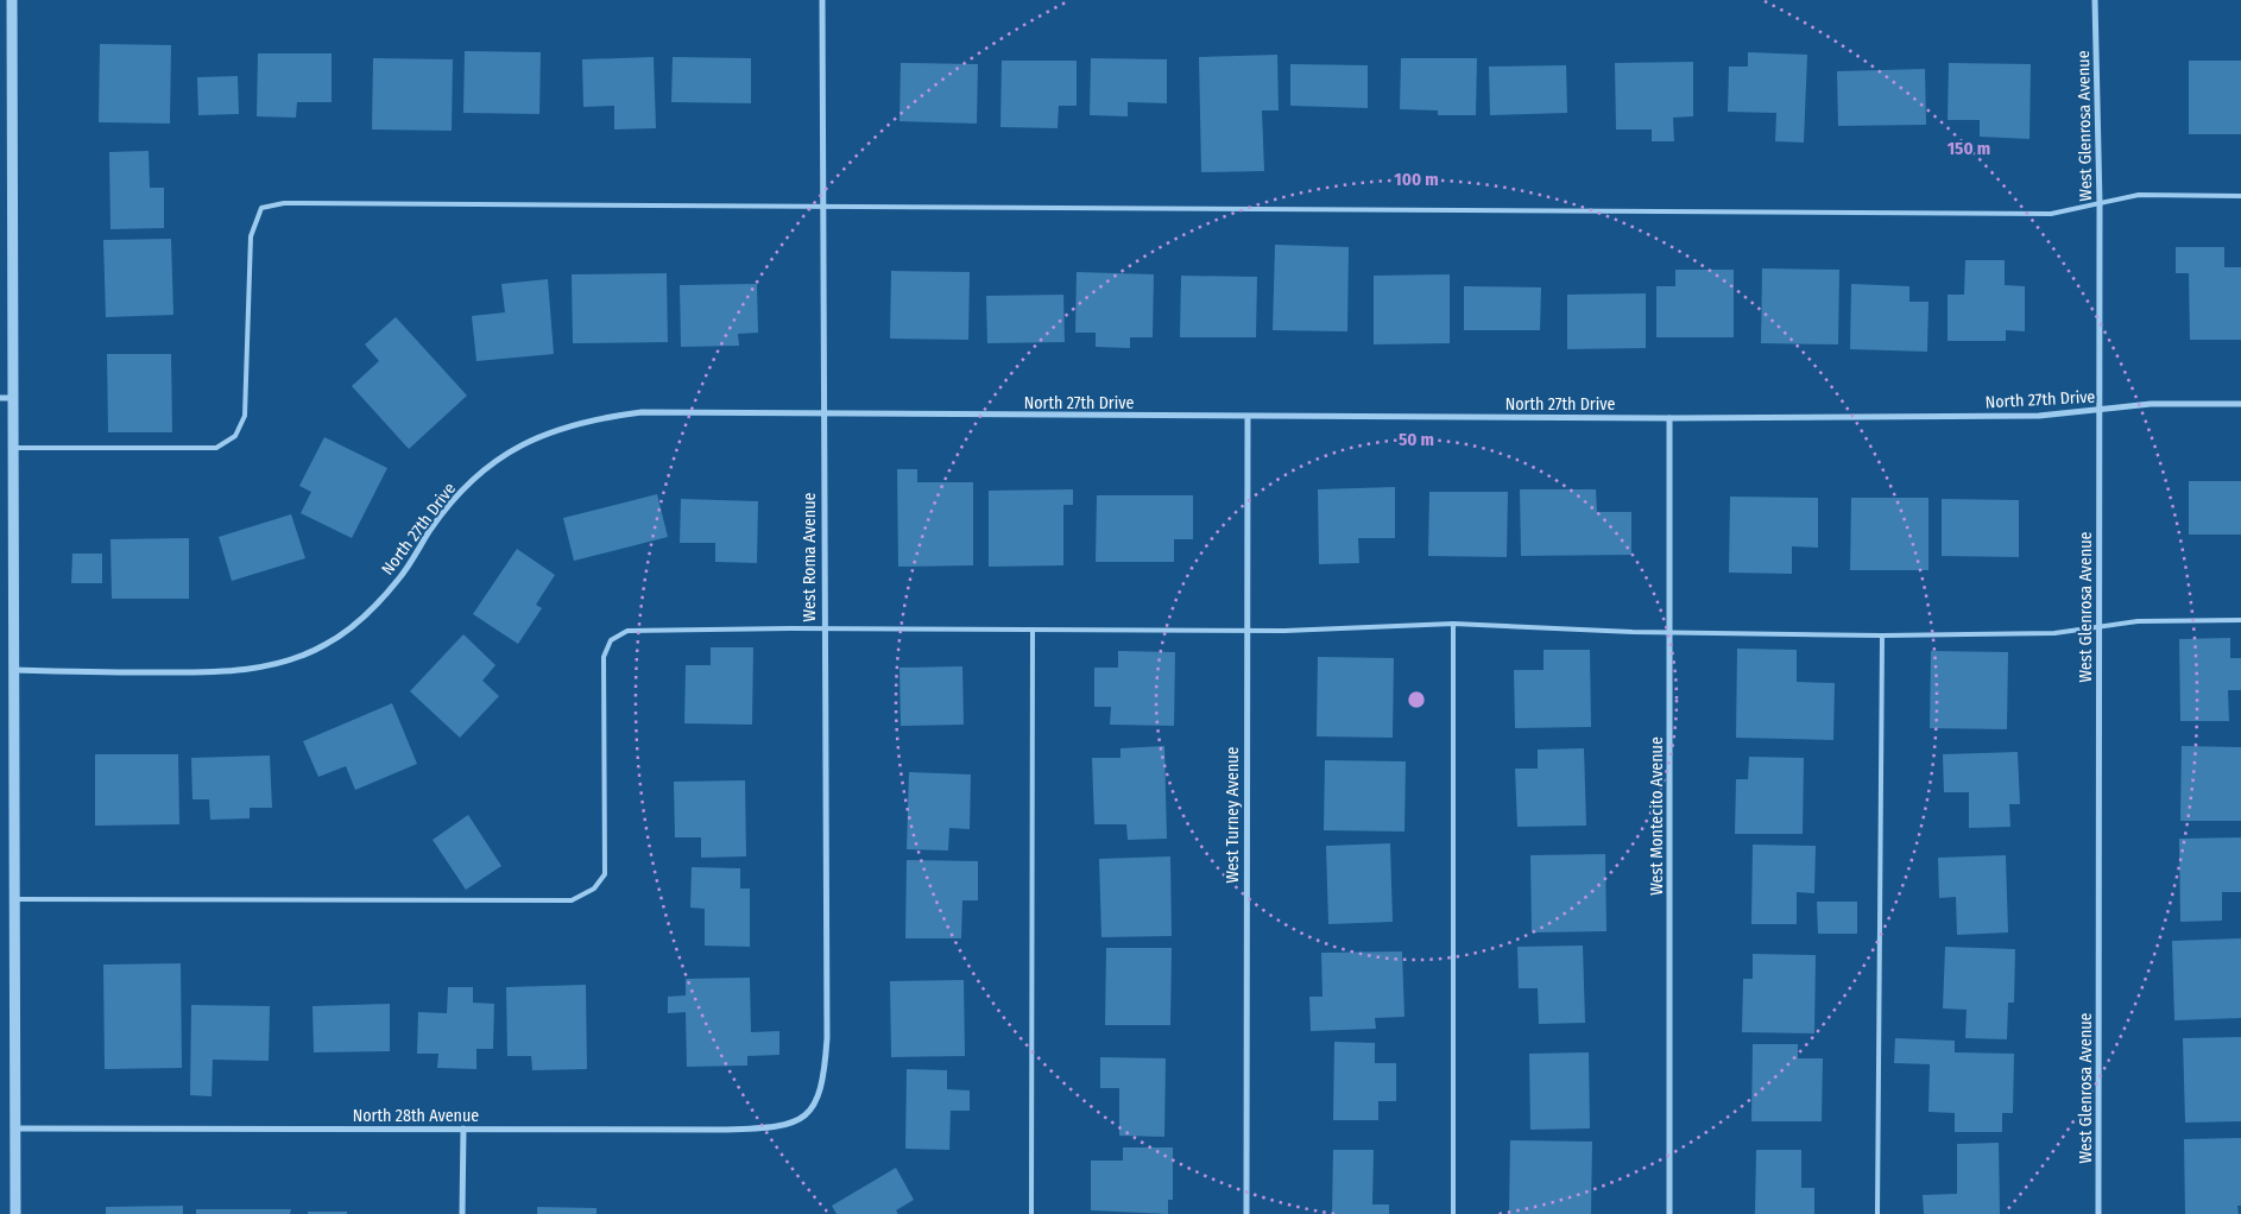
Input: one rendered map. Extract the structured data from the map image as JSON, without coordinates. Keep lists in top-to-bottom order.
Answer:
{
  "streets": {
    "street": [
      "West Glenrosa Avenue",
      "North 27th Drive",
      "West Roma Avenue",
      "West Turney Avenue",
      "West Montecito Avenue",
      "North 28th Avenue"
    ]
  },
  "crossings": [
    ["West Glenrosa Avenue", "North 27th Drive"],
    ["North 27th Drive", "West Roma Avenue"],
    ["North 27th Drive", "West Turney Avenue"],
    ["North 27th Drive", "West Montecito Avenue"],
    ["West Roma Avenue", "North 28th Avenue"]
  ],
  "rings": ["150 m", "100 m", "50 m"]
}
